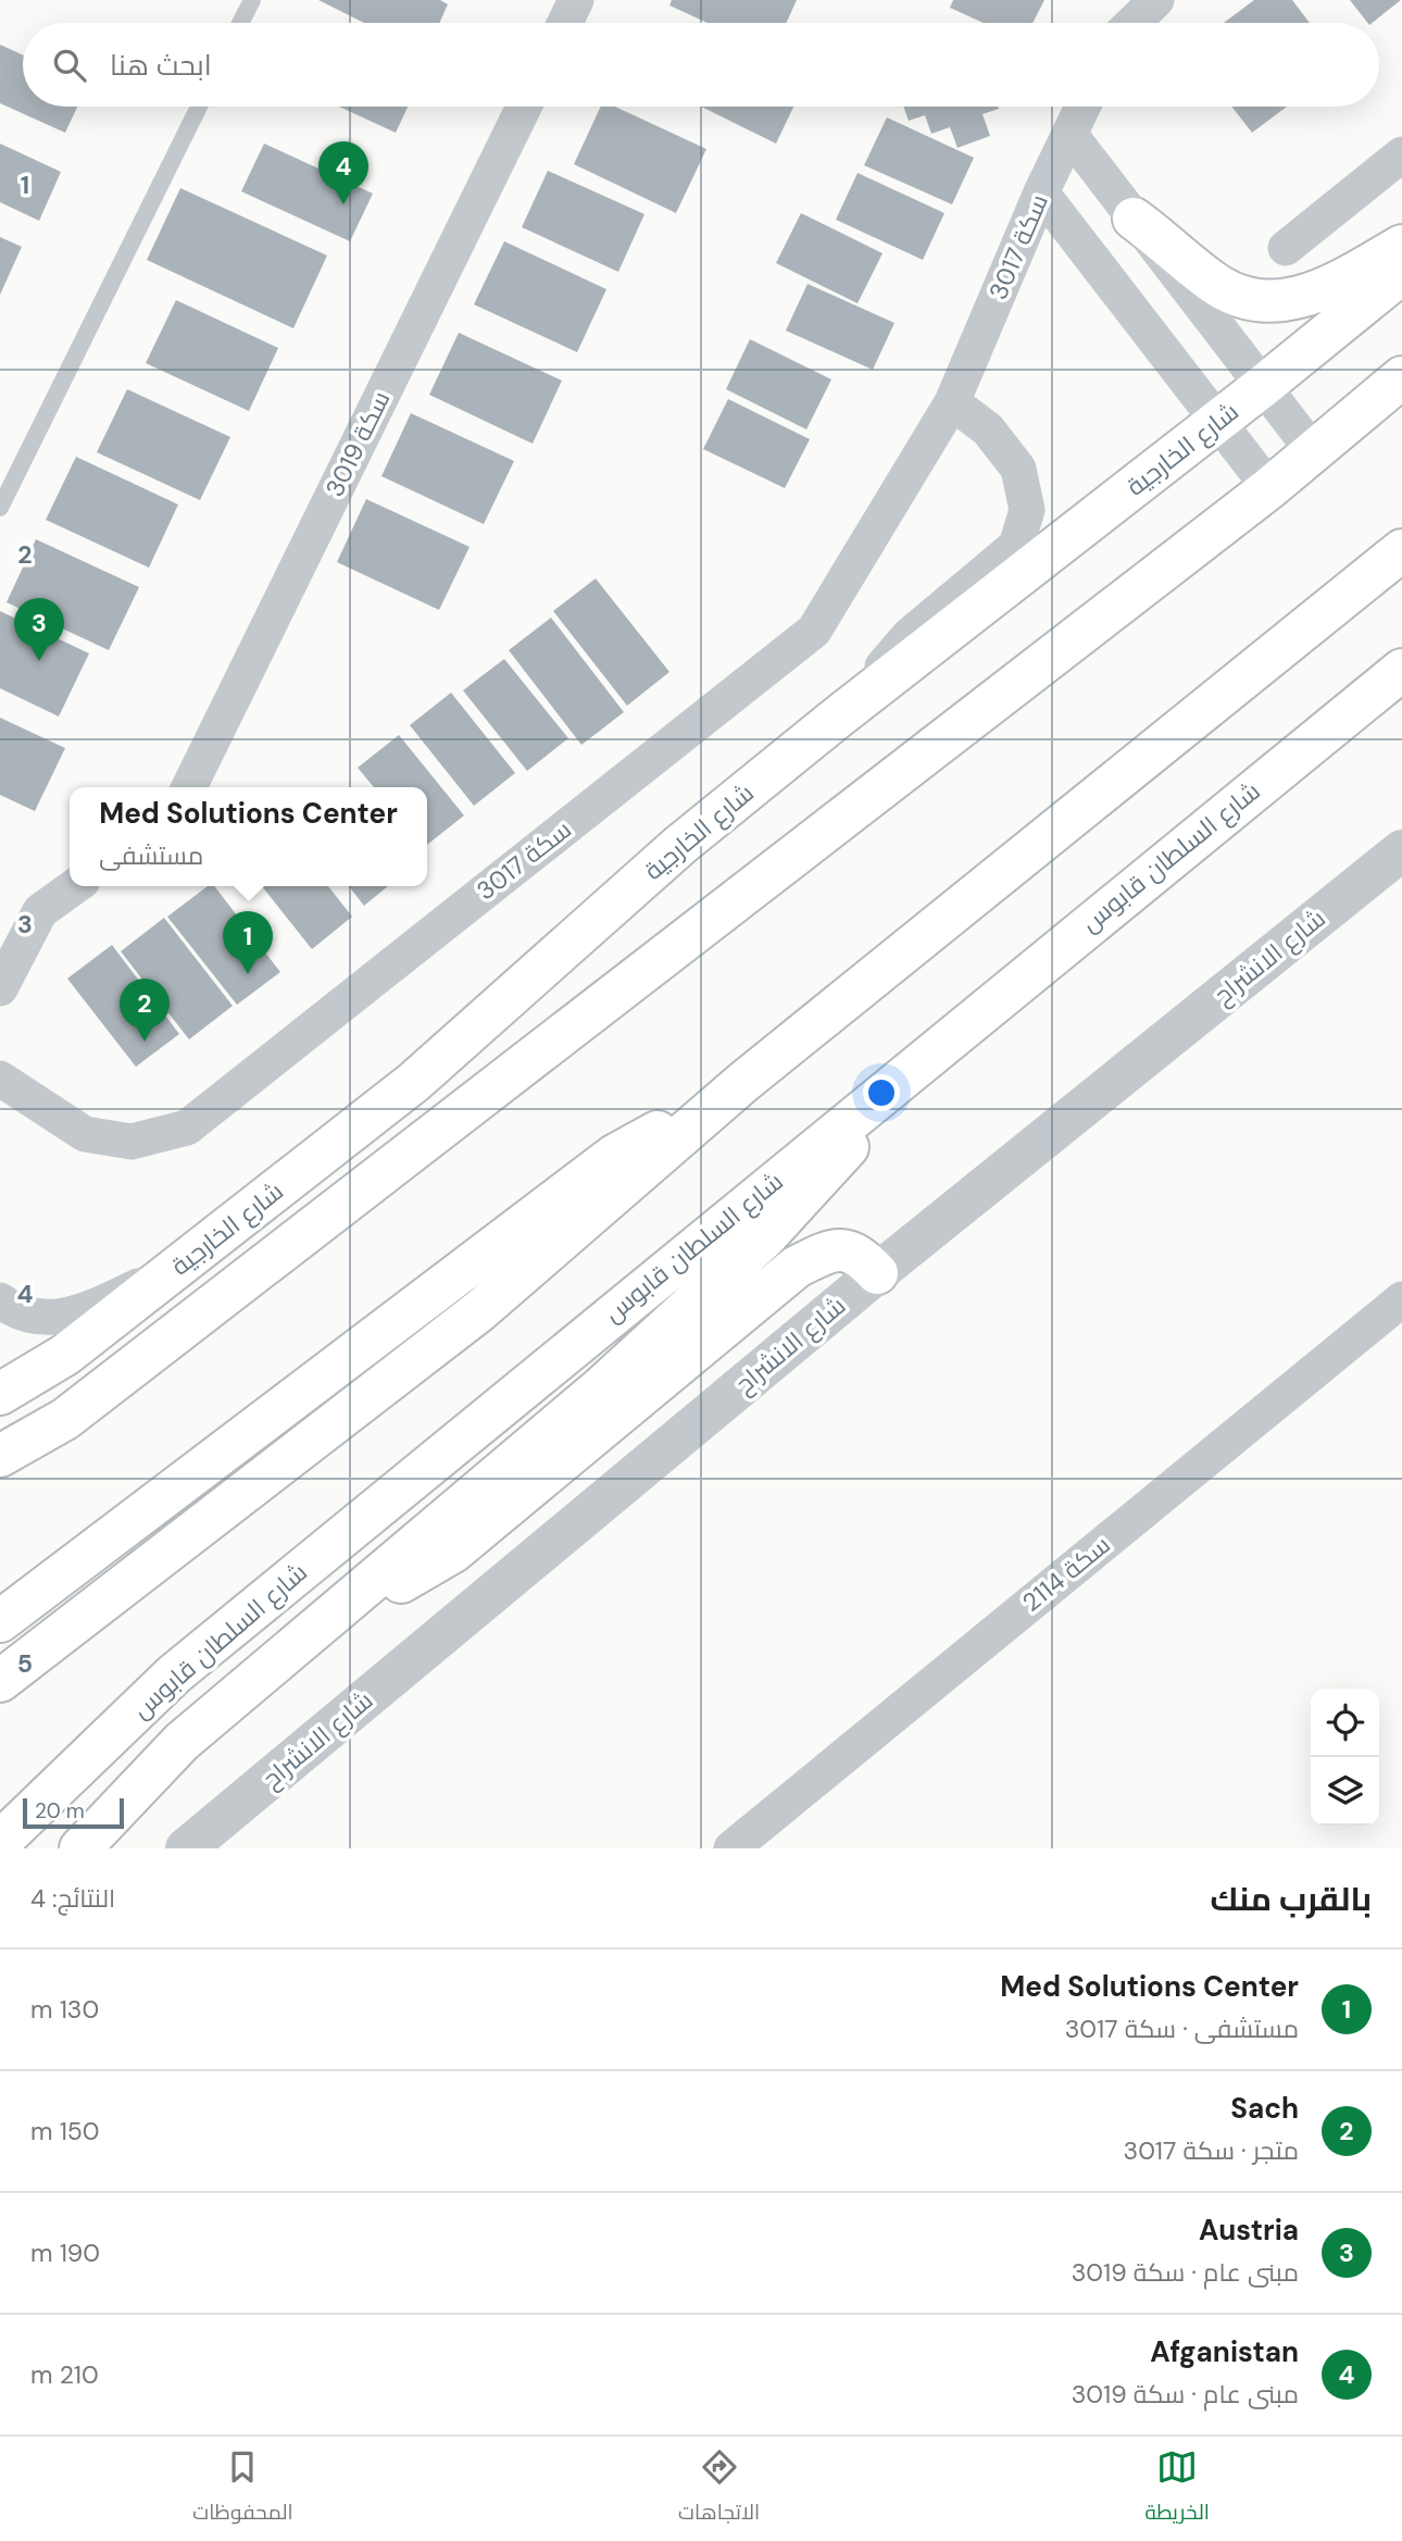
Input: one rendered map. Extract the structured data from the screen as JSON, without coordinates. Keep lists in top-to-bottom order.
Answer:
{
  "streets": {
    "main road": ["شارع الخارجية", "شارع السلطان قابوس"],
    "street": [
      "سكة 3017",
      "سكة 3019",
      "شارع الانشراح",
      "سكة 2114"
    ]
  },
  "scale_bar": "20 m",
  "page": {
    "search": "ابحث هنا",
    "pins": [
      "4",
      "3",
      "1",
      "2"
    ],
    "popup": ["Med Solutions Center", "مستشفى"],
    "scale": "20 m",
    "heading": ["بالقرب منك", "النتائج: 4"],
    "list": [
      {
        "mark": "1",
        "name": "Med Solutions Center",
        "note": "مستشفى · سكة 3017",
        "value": "130 m"
      },
      {
        "mark": "2",
        "name": "Sach",
        "note": "متجر · سكة 3017",
        "value": "150 m"
      },
      {
        "mark": "3",
        "name": "Austria",
        "note": "مبنى عام · سكة 3019",
        "value": "190 m"
      },
      {
        "mark": "4",
        "name": "Afganistan",
        "note": "مبنى عام · سكة 3019",
        "value": "210 m"
      }
    ],
    "nav": ["الخريطة", "الاتجاهات", "المحفوظات"]
  },
  "grid": {
    "rows": [
      "1",
      "2",
      "3",
      "4",
      "5"
    ]
  }
}
